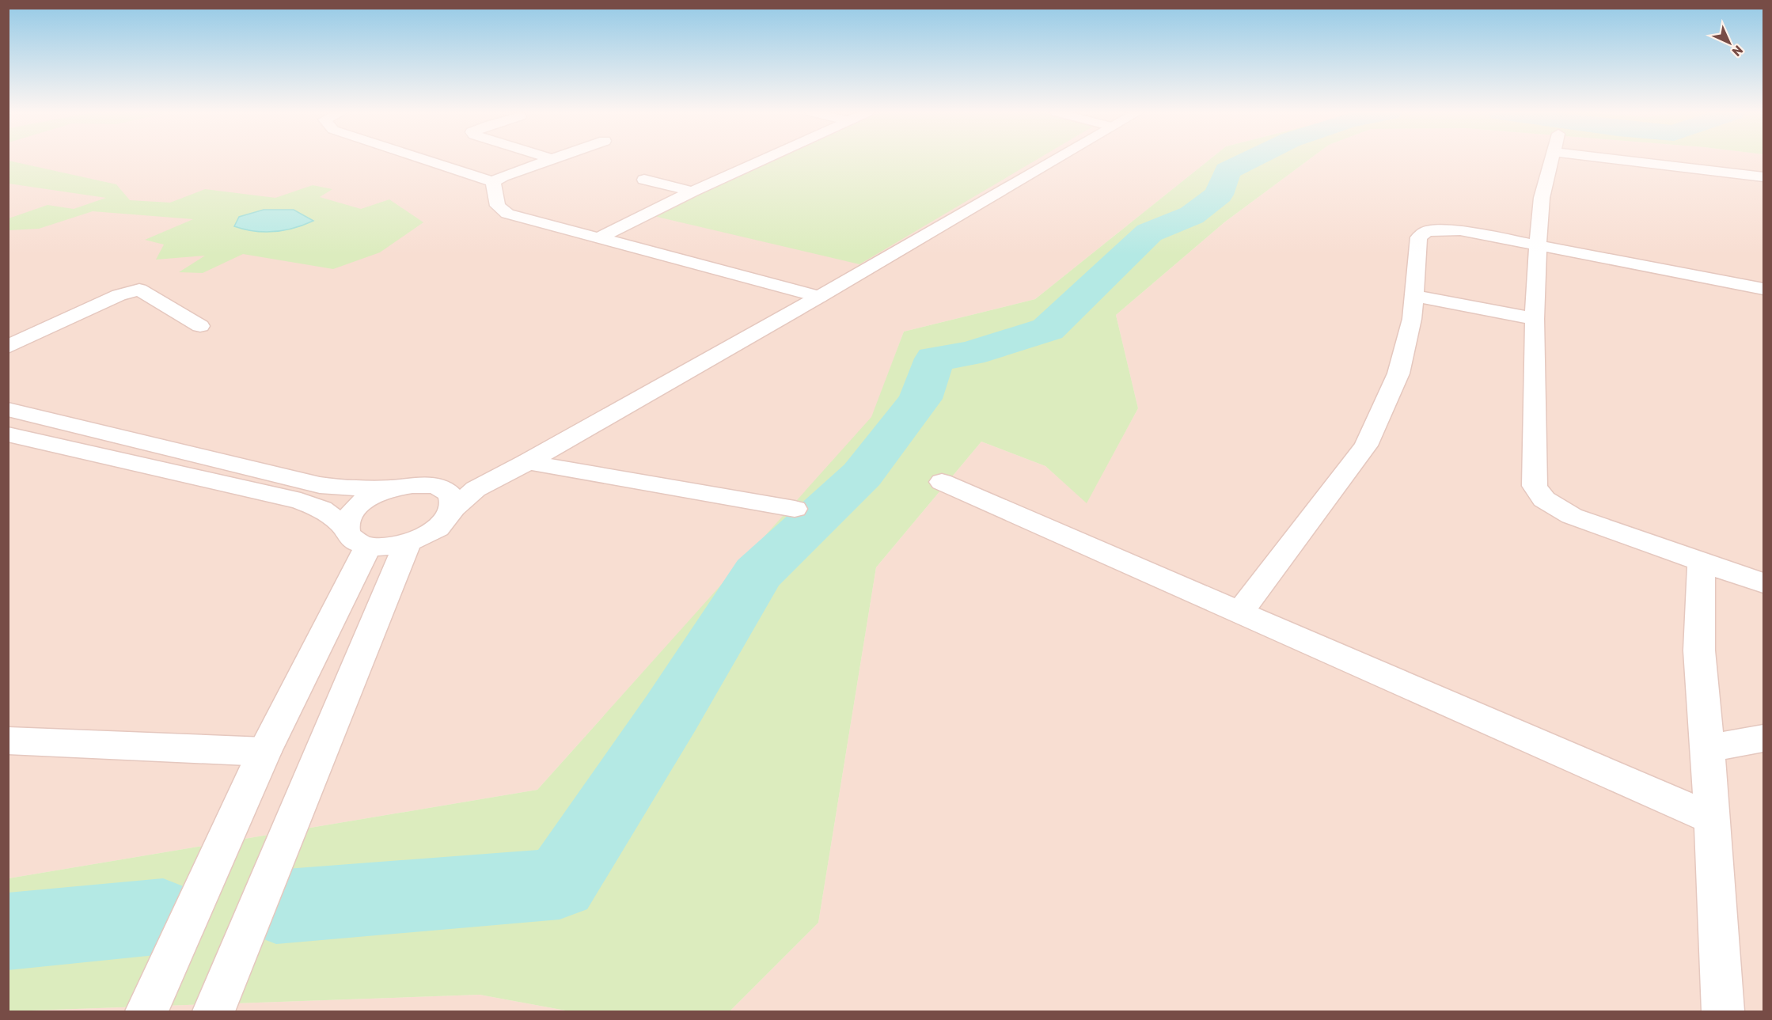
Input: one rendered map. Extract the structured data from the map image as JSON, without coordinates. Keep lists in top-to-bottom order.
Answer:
{
  "north": "bottom right"
}
